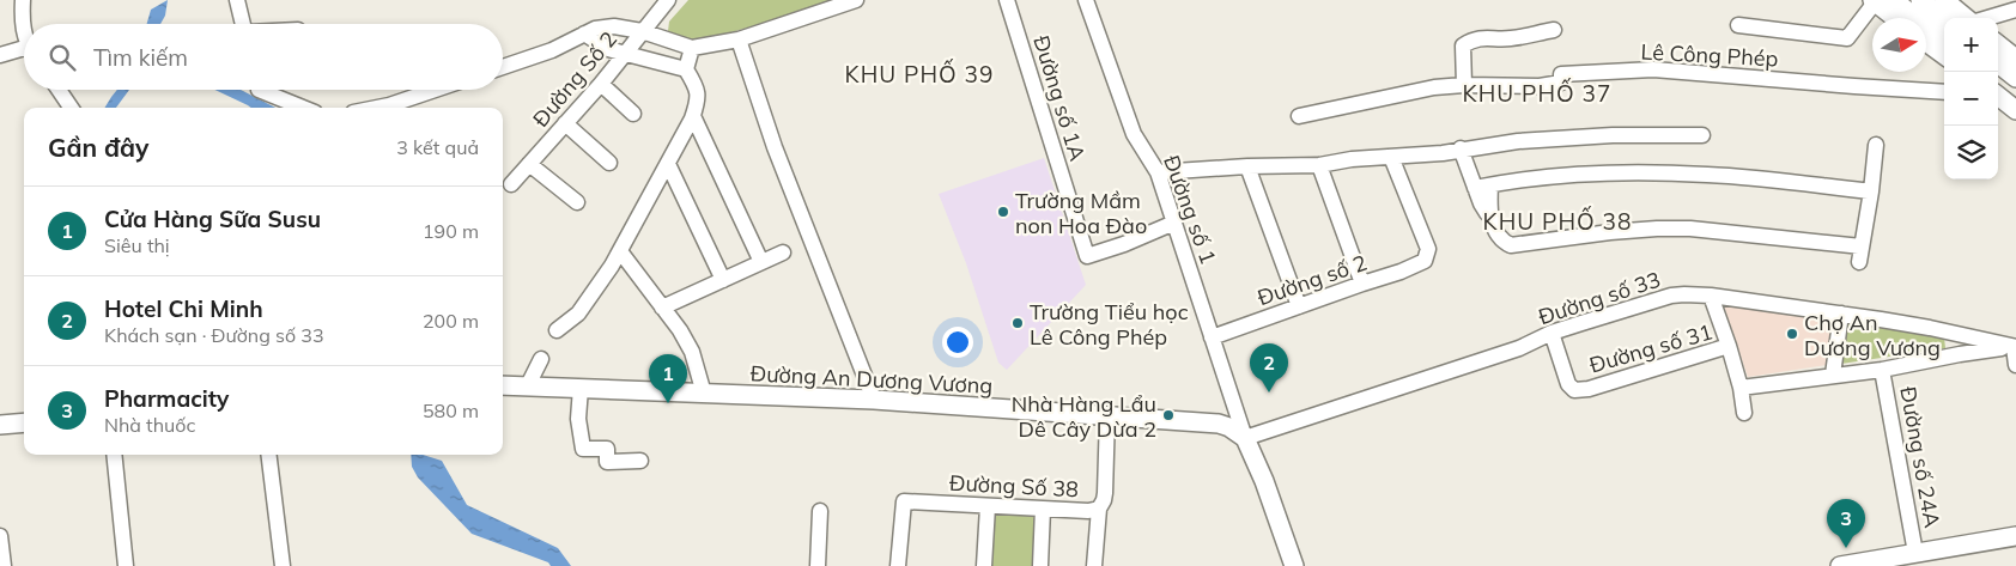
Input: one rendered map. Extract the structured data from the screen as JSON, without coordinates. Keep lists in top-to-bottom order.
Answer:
{
  "streets": {
    "main road": ["Đường An Dương Vương"],
    "street": [
      "Lê Công Phép",
      "Đường Số 2",
      "Đường số 1A",
      "Đường số 1",
      "Đường số 2",
      "Đường số 33",
      "Đường số 31",
      "Đường số 24A",
      "Đường Số 38"
    ]
  },
  "crossings": [
    ["Đường số 1A", "Đường số 1"],
    ["Đường số 1", "Đường số 2"],
    ["Đường số 1", "Đường số 33"],
    ["Đường số 1", "Đường An Dương Vương"],
    ["Đường số 33", "Đường số 31"],
    ["Đường số 33", "Đường An Dương Vương"],
    ["Đường An Dương Vương", "Đường Số 38"]
  ],
  "districts": ["KHU PHỐ 39", "KHU PHỐ 37", "KHU PHỐ 38"],
  "places": [
    "Trường Mầm non Hoa Đào",
    "Trường Tiểu học Lê Công Phép",
    "Chợ An Dương Vương",
    "Nhà Hàng Lẩu Dê Cây Dừa 2"
  ],
  "north": "right",
  "page": {
    "map_buttons": ["+", "−"],
    "search": "Tìm kiếm",
    "heading": ["Gần đây", "3 kết quả"],
    "list": [
      {
        "mark": "1",
        "name": "Cửa Hàng Sữa Susu",
        "note": "Siêu thị",
        "value": "190 m"
      },
      {
        "mark": "2",
        "name": "Hotel Chi Minh",
        "note": "Khách sạn · Đường số 33",
        "value": "200 m"
      },
      {
        "mark": "3",
        "name": "Pharmacity",
        "note": "Nhà thuốc",
        "value": "580 m"
      }
    ],
    "pins": ["2", "1", "3"]
  }
}
